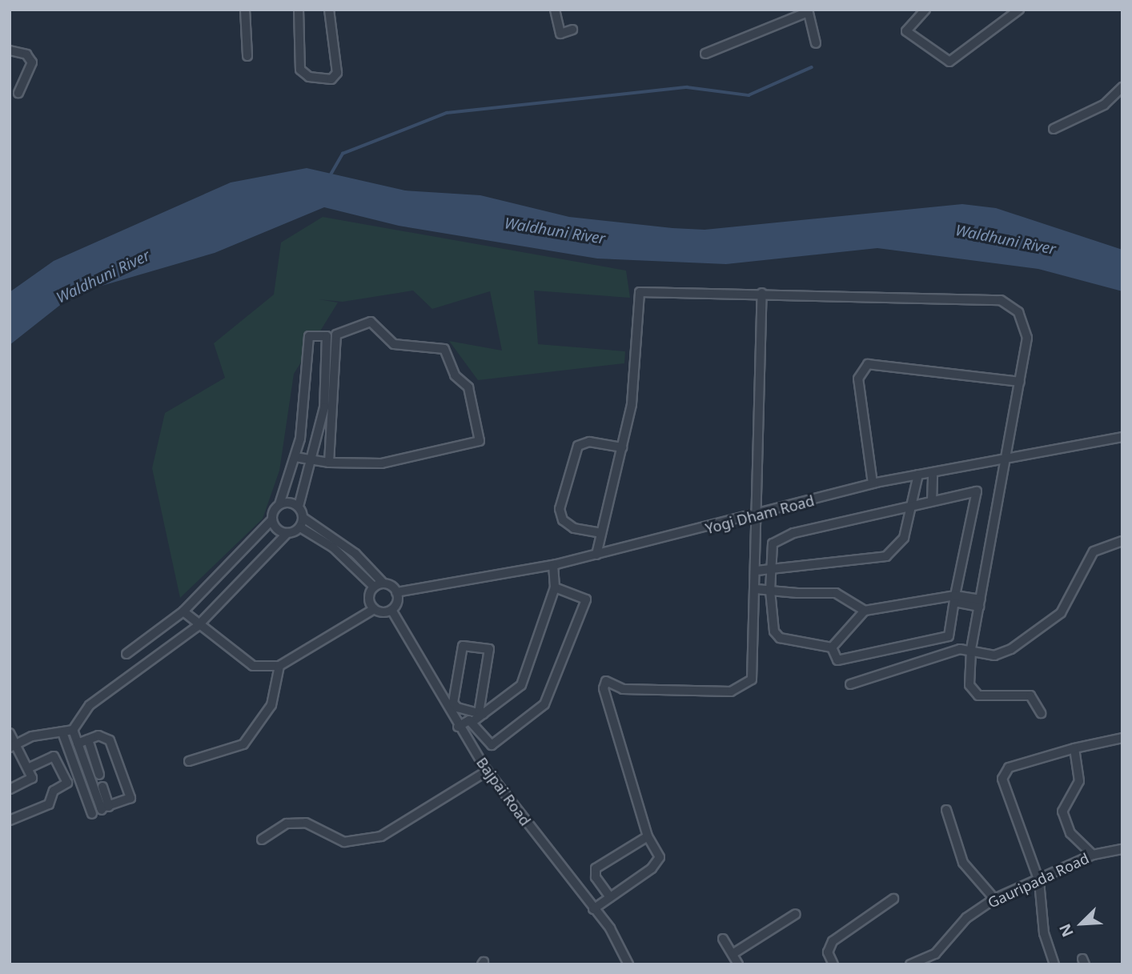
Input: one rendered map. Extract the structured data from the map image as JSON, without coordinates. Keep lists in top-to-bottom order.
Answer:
{
  "streets": {
    "street": ["Yogi Dham Road", "Bajpai Road", "Gauripada Road"]
  },
  "crossings": [
    ["Yogi Dham Road", "Bajpai Road"]
  ],
  "water": ["Waldhuni River"],
  "north": "bottom left"
}
